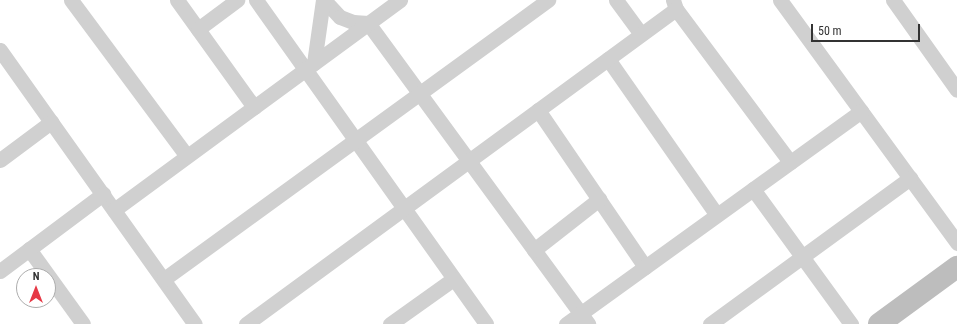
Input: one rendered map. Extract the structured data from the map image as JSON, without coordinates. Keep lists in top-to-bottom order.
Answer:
{
  "scale_bar": "50 m",
  "north": "top"
}
